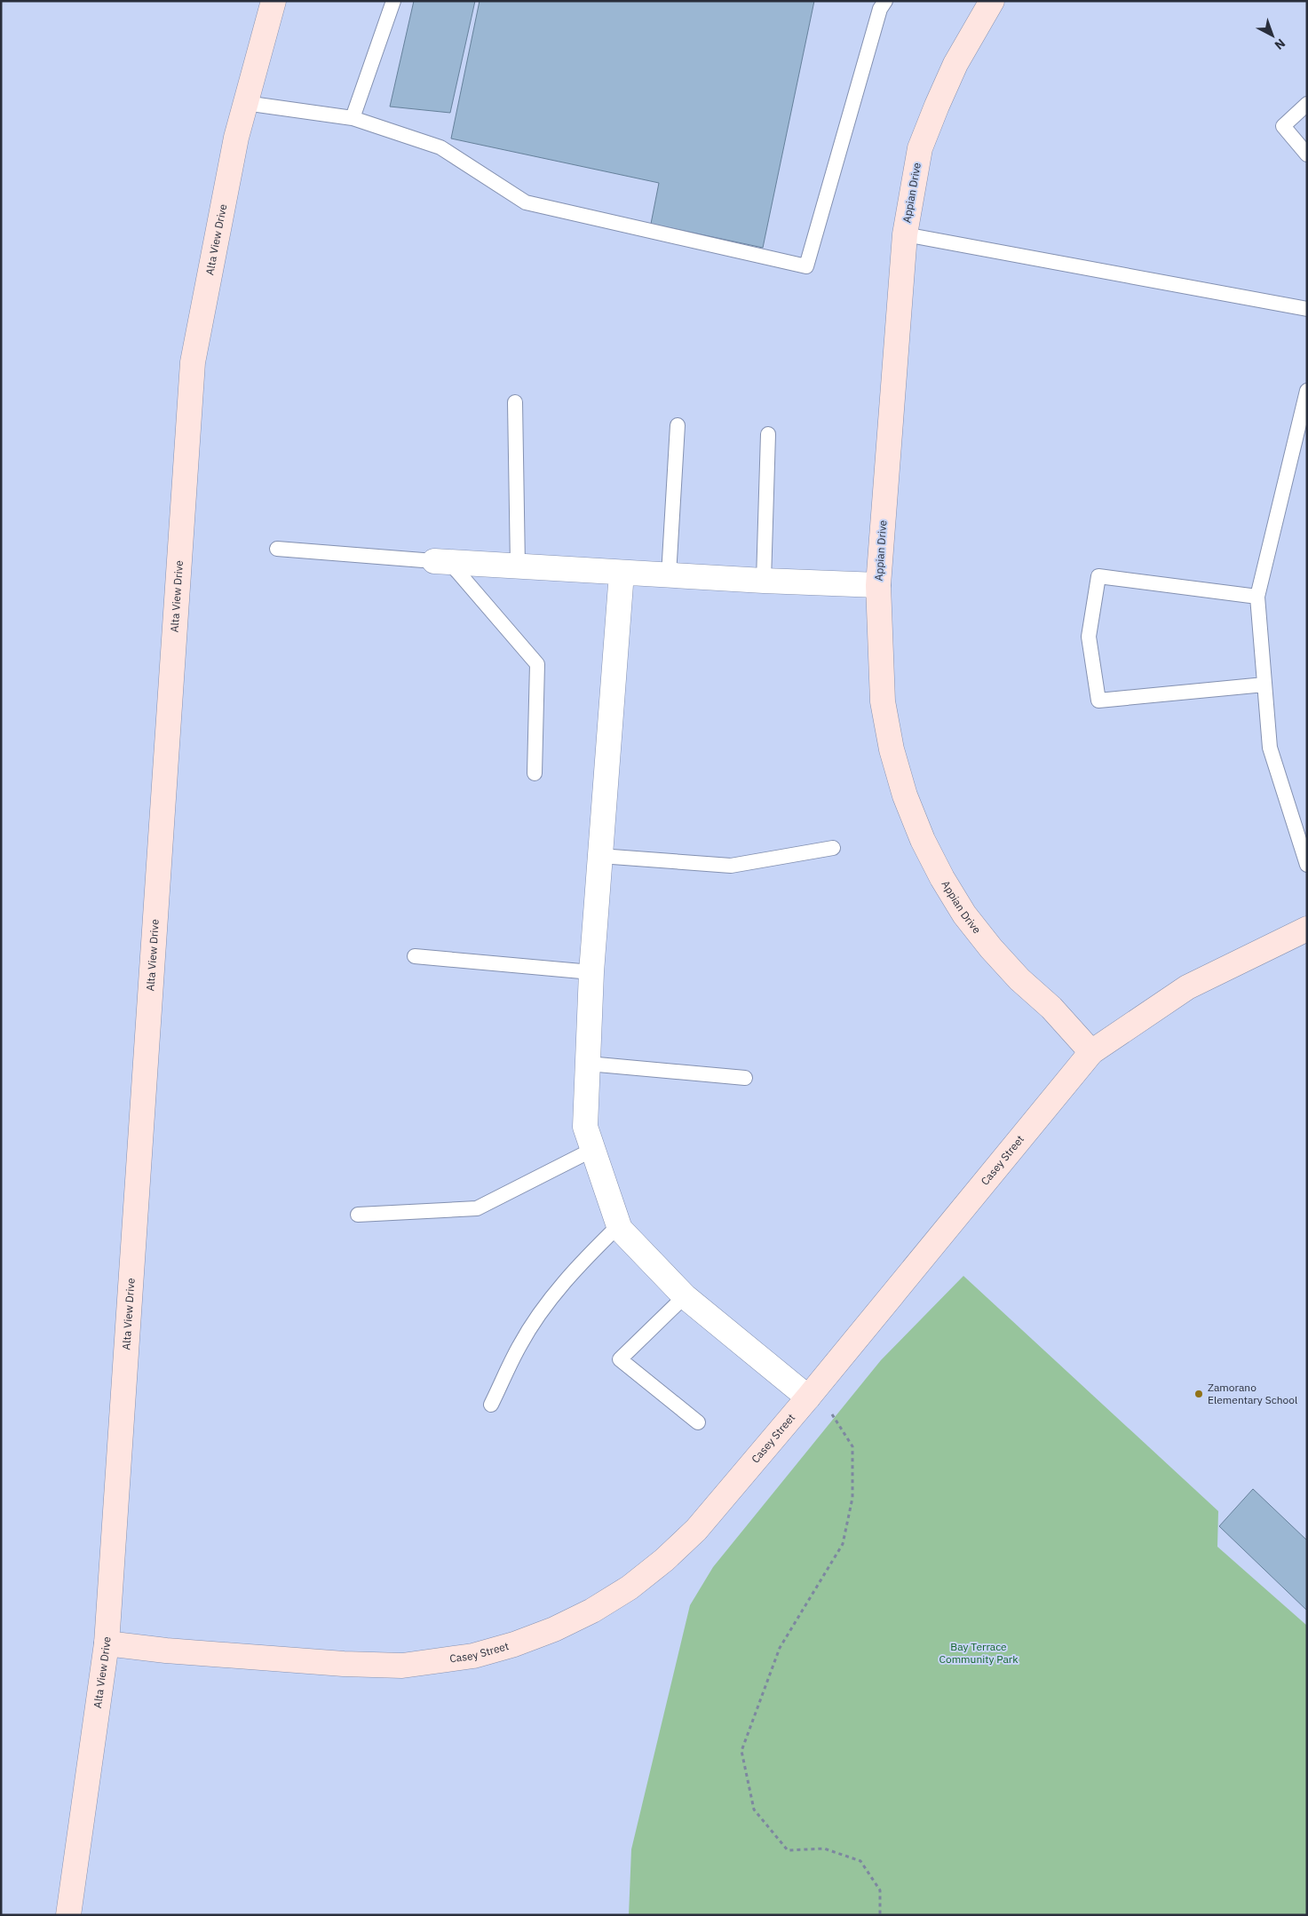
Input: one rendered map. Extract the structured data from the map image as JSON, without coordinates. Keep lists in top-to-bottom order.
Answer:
{
  "streets": {
    "street": ["Appian Drive", "Alta View Drive", "Casey Street"]
  },
  "crossings": [
    ["Appian Drive", "Casey Street"],
    ["Alta View Drive", "Casey Street"]
  ],
  "parks": ["Bay Terrace Community Park"],
  "places": ["Zamorano Elementary School"],
  "north": "bottom right"
}
